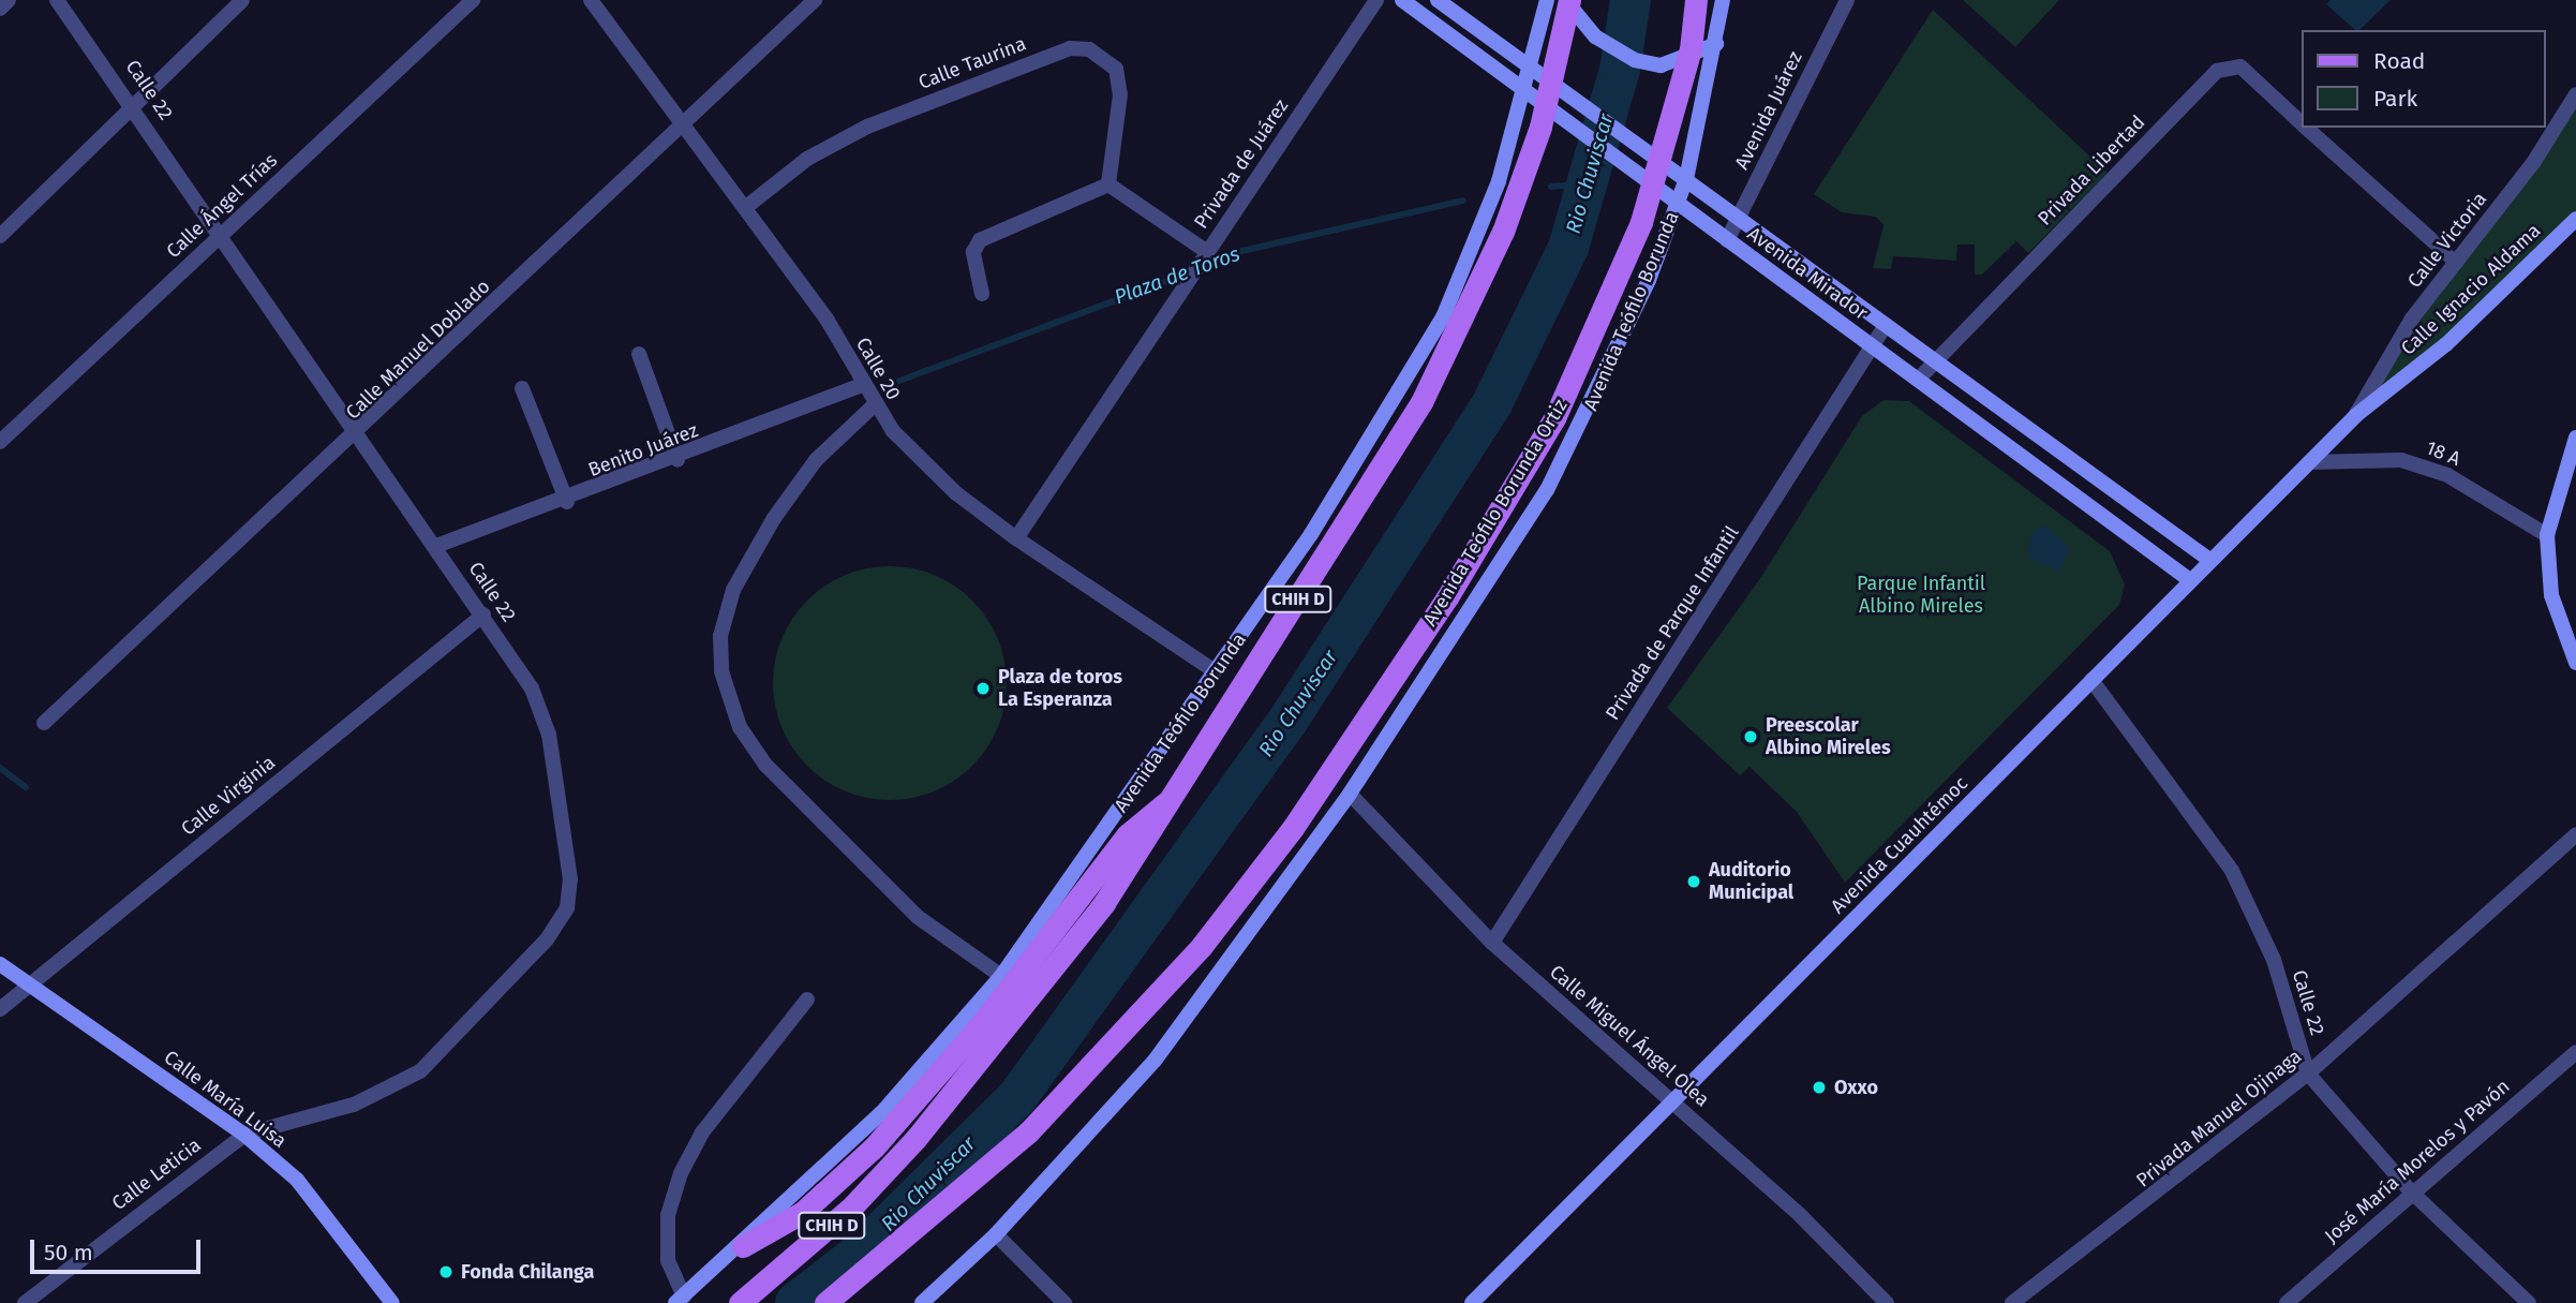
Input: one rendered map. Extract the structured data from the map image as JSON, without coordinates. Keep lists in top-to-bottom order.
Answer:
{
  "streets": {
    "main road": [
      "Avenida Mirador",
      "Calle Ignacio Aldama",
      "Avenida Teófilo Borunda",
      "Avenida Teófilo Borunda Ortiz",
      "CHIH D",
      "Avenida Cuauhtémoc",
      "Calle María Luisa"
    ],
    "street": [
      "Calle Taurina",
      "Calle 22",
      "Avenida Juárez",
      "Privada de Juárez",
      "Privada Libertad",
      "Calle Ángel Trías",
      "Calle Victoria",
      "Calle Manuel Doblado",
      "Calle 20",
      "Benito Juárez",
      "18 A",
      "Privada de Parque Infantil",
      "Calle Virginia",
      "Calle Miguel Ángel Olea",
      "Privada Manuel Ojinaga",
      "José María Morelos y Pavón",
      "Calle Leticia"
    ]
  },
  "crossings": [
    ["Calle Taurina", "Calle 20"],
    ["Calle 22", "Calle Ángel Trías"],
    ["Calle 22", "Calle Manuel Doblado"],
    ["Calle 22", "Benito Juárez"],
    ["Calle 22", "Calle Virginia"],
    ["Calle 22", "Avenida Cuauhtémoc"],
    ["Calle 22", "Calle María Luisa"],
    ["Calle 22", "Privada Manuel Ojinaga"],
    ["Calle 22", "José María Morelos y Pavón"],
    ["Calle 22", "Calle Leticia"],
    ["Avenida Juárez", "Avenida Mirador"],
    ["Privada de Juárez", "Calle 20"],
    ["Privada Libertad", "Calle Victoria"],
    ["Privada Libertad", "Avenida Mirador"],
    ["Calle Victoria", "Calle Ignacio Aldama"],
    ["Calle Victoria", "Avenida Cuauhtémoc"],
    ["Avenida Mirador", "Avenida Teófilo Borunda"],
    ["Avenida Mirador", "Privada de Parque Infantil"],
    ["Avenida Mirador", "Avenida Cuauhtémoc"],
    ["Calle Ignacio Aldama", "Avenida Cuauhtémoc"],
    ["Avenida Teófilo Borunda", "Calle 20"],
    ["Avenida Teófilo Borunda", "Calle Miguel Ángel Olea"],
    ["Calle Manuel Doblado", "Calle 20"],
    ["Calle 20", "Benito Juárez"],
    ["18 A", "Avenida Cuauhtémoc"],
    ["Privada de Parque Infantil", "Calle Miguel Ángel Olea"],
    ["Calle Virginia", "Calle María Luisa"],
    ["Avenida Cuauhtémoc", "Calle Miguel Ángel Olea"],
    ["Calle María Luisa", "Calle Leticia"]
  ],
  "water": ["Rio Chuviscar", "Plaza de Toros"],
  "parks": ["Parque Infantil Albino Mireles"],
  "places": [
    "Plaza de toros La Esperanza",
    "Preescolar Albino Mireles",
    "Auditorio Municipal",
    "Oxxo",
    "Fonda Chilanga"
  ],
  "legend": ["Road", "Park"],
  "scale_bar": "50 m"
}
